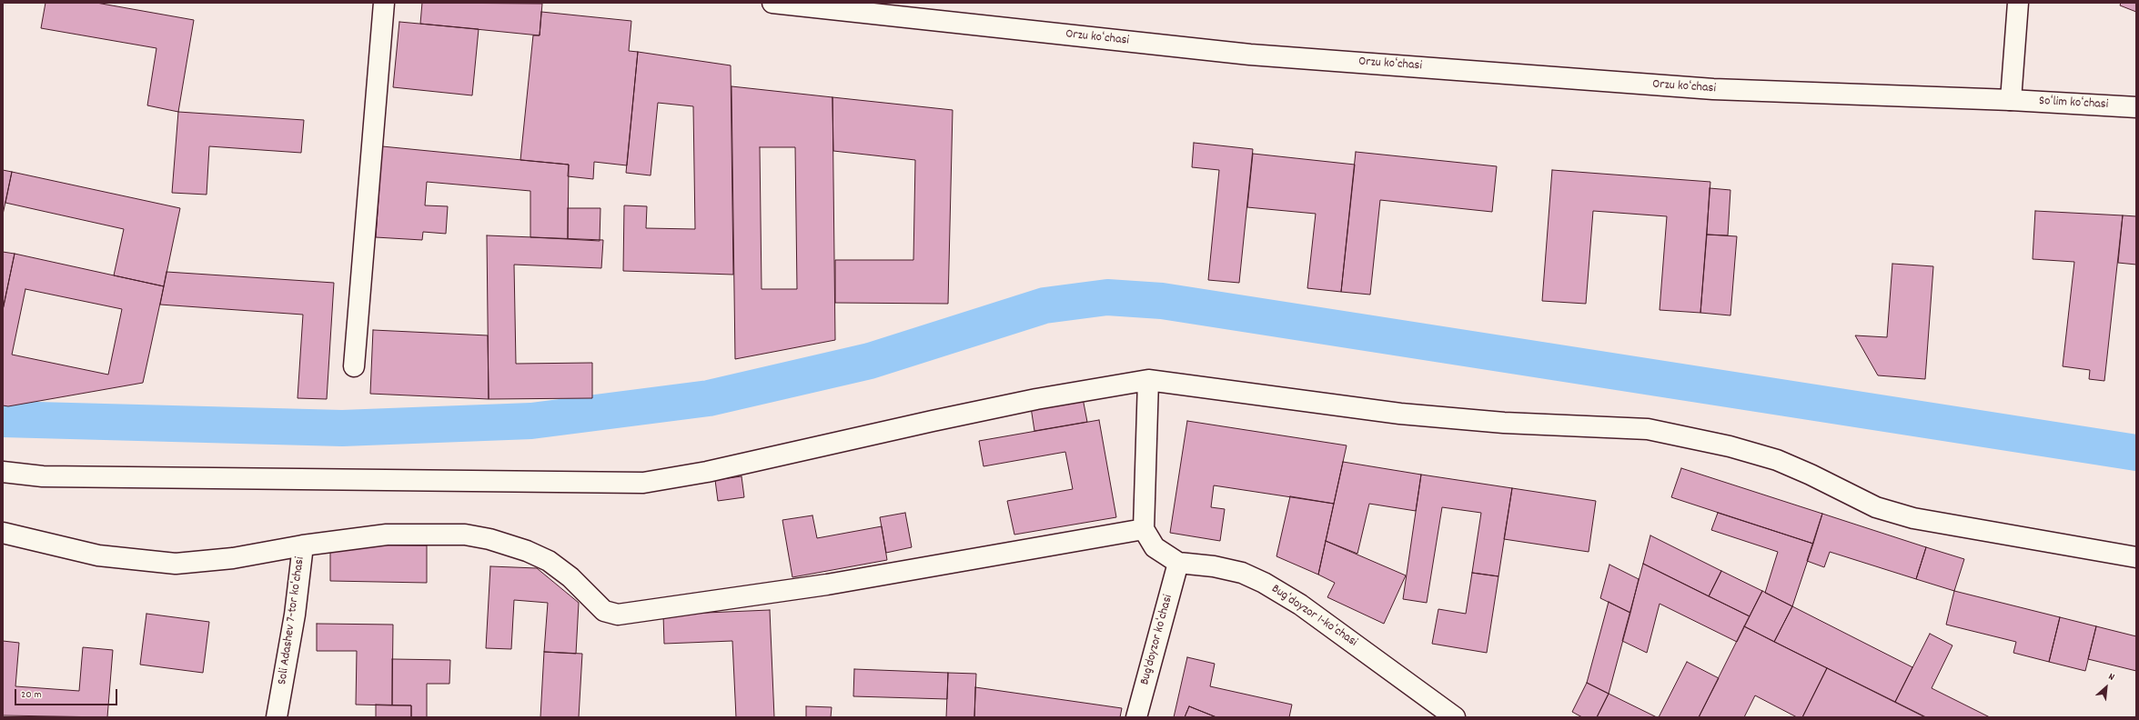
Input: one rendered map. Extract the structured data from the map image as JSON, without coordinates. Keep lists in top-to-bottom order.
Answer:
{
  "streets": {
    "street": [
      "Orzu koʻchasi",
      "Soʻlim koʻchasi",
      "Bugʻdoyzor 1-koʻchasi",
      "Soli Adashev 7-tor koʻchasi",
      "Bug'doyzor koʻchasi"
    ]
  },
  "crossings": [
    ["Orzu koʻchasi", "Soʻlim koʻchasi"],
    ["Bugʻdoyzor 1-koʻchasi", "Bug'doyzor koʻchasi"]
  ],
  "scale_bar": "20 m",
  "north": "top right"
}
